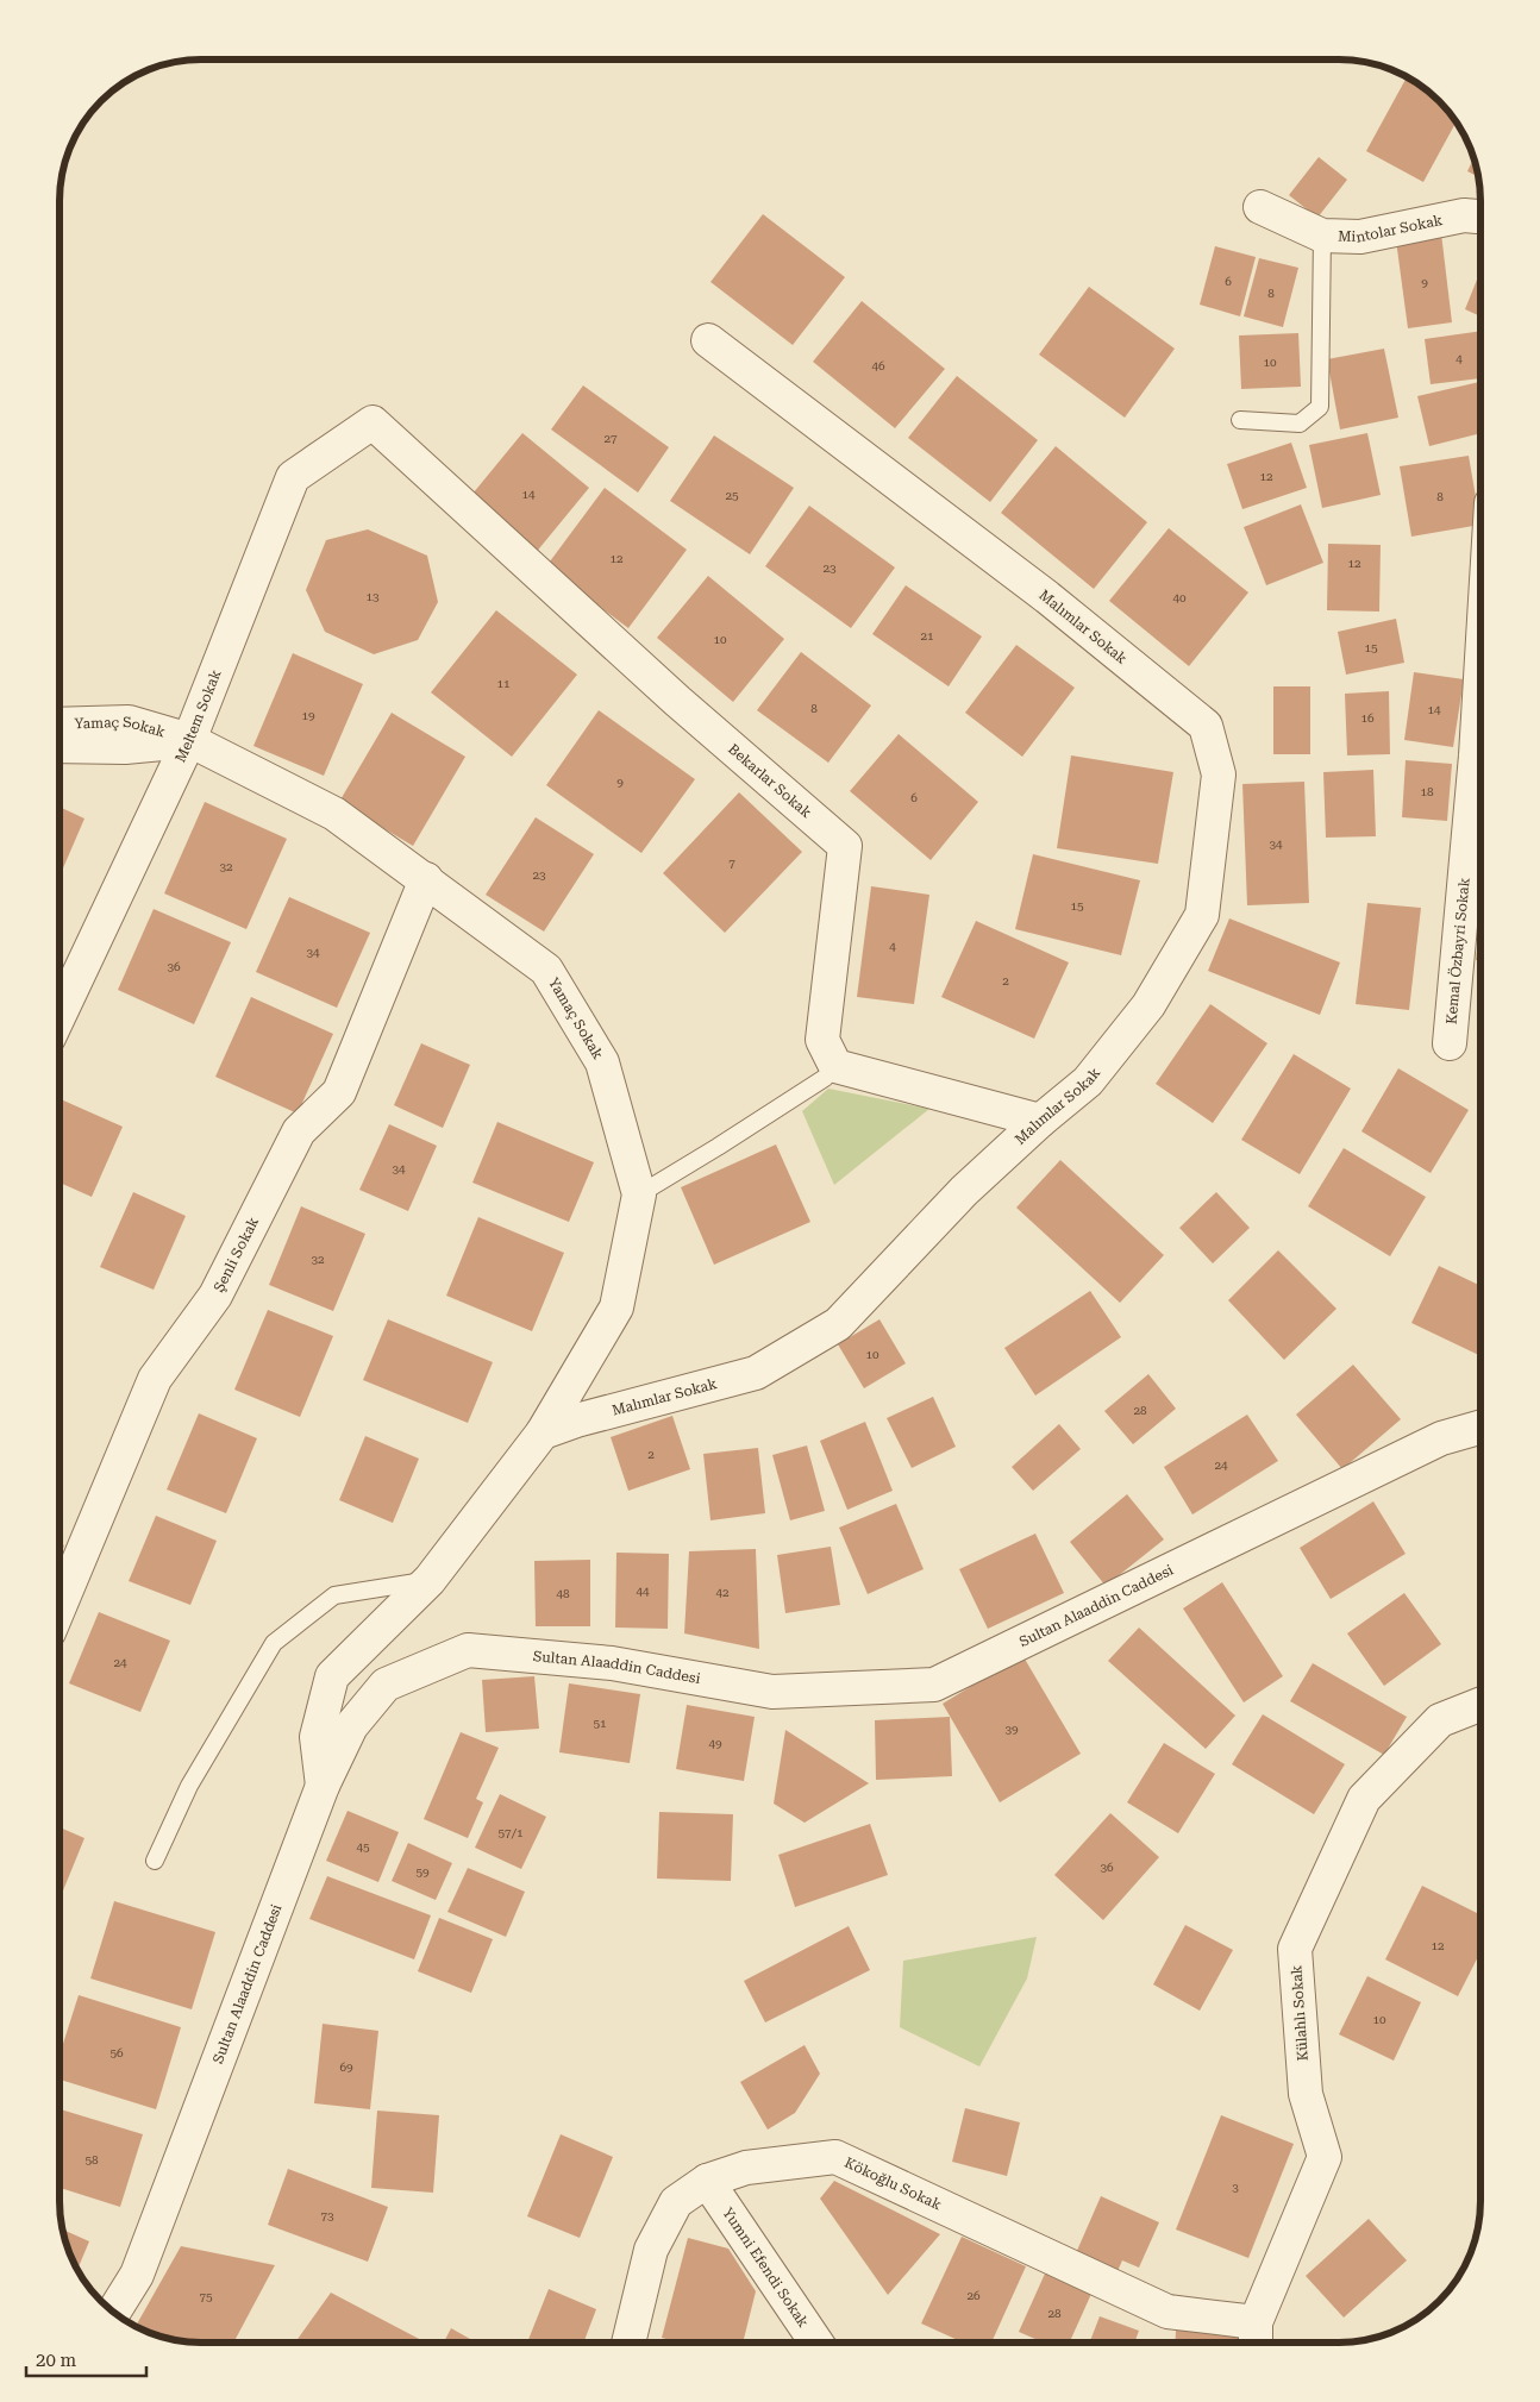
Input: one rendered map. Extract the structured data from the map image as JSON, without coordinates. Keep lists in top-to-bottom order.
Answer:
{
  "streets": {
    "street": [
      "Mintolar Sokak",
      "Malımlar Sokak",
      "Meltem Sokak",
      "Yamaç Sokak",
      "Bekarlar Sokak",
      "Kemal Özbayri Sokak",
      "Şenli Sokak",
      "Sultan Alaaddin Caddesi",
      "Külahlı Sokak",
      "Kökoğlu Sokak",
      "Yumni Efendi Sokak"
    ]
  },
  "crossings": [
    ["Malımlar Sokak", "Yamaç Sokak"],
    ["Meltem Sokak", "Yamaç Sokak"],
    ["Meltem Sokak", "Bekarlar Sokak"],
    ["Yamaç Sokak", "Şenli Sokak"],
    ["Külahlı Sokak", "Kökoğlu Sokak"],
    ["Kökoğlu Sokak", "Yumni Efendi Sokak"]
  ],
  "house_numbers": [
    "6",
    "9",
    "8",
    "4",
    "10",
    "46",
    "27",
    "12",
    "14",
    "25",
    "8",
    "12",
    "12",
    "23",
    "13",
    "40",
    "21",
    "10",
    "15",
    "11",
    "8",
    "14",
    "19",
    "16",
    "9",
    "18",
    "6",
    "34",
    "7",
    "32",
    "23",
    "15",
    "4",
    "34",
    "36",
    "2",
    "34",
    "32",
    "10",
    "28",
    "2",
    "24",
    "44",
    "42",
    "48",
    "24",
    "51",
    "39",
    "49",
    "57/1",
    "45",
    "36",
    "59",
    "12",
    "10",
    "56",
    "69",
    "58",
    "3",
    "73",
    "26",
    "75",
    "28"
  ],
  "scale_bar": "20 m"
}
